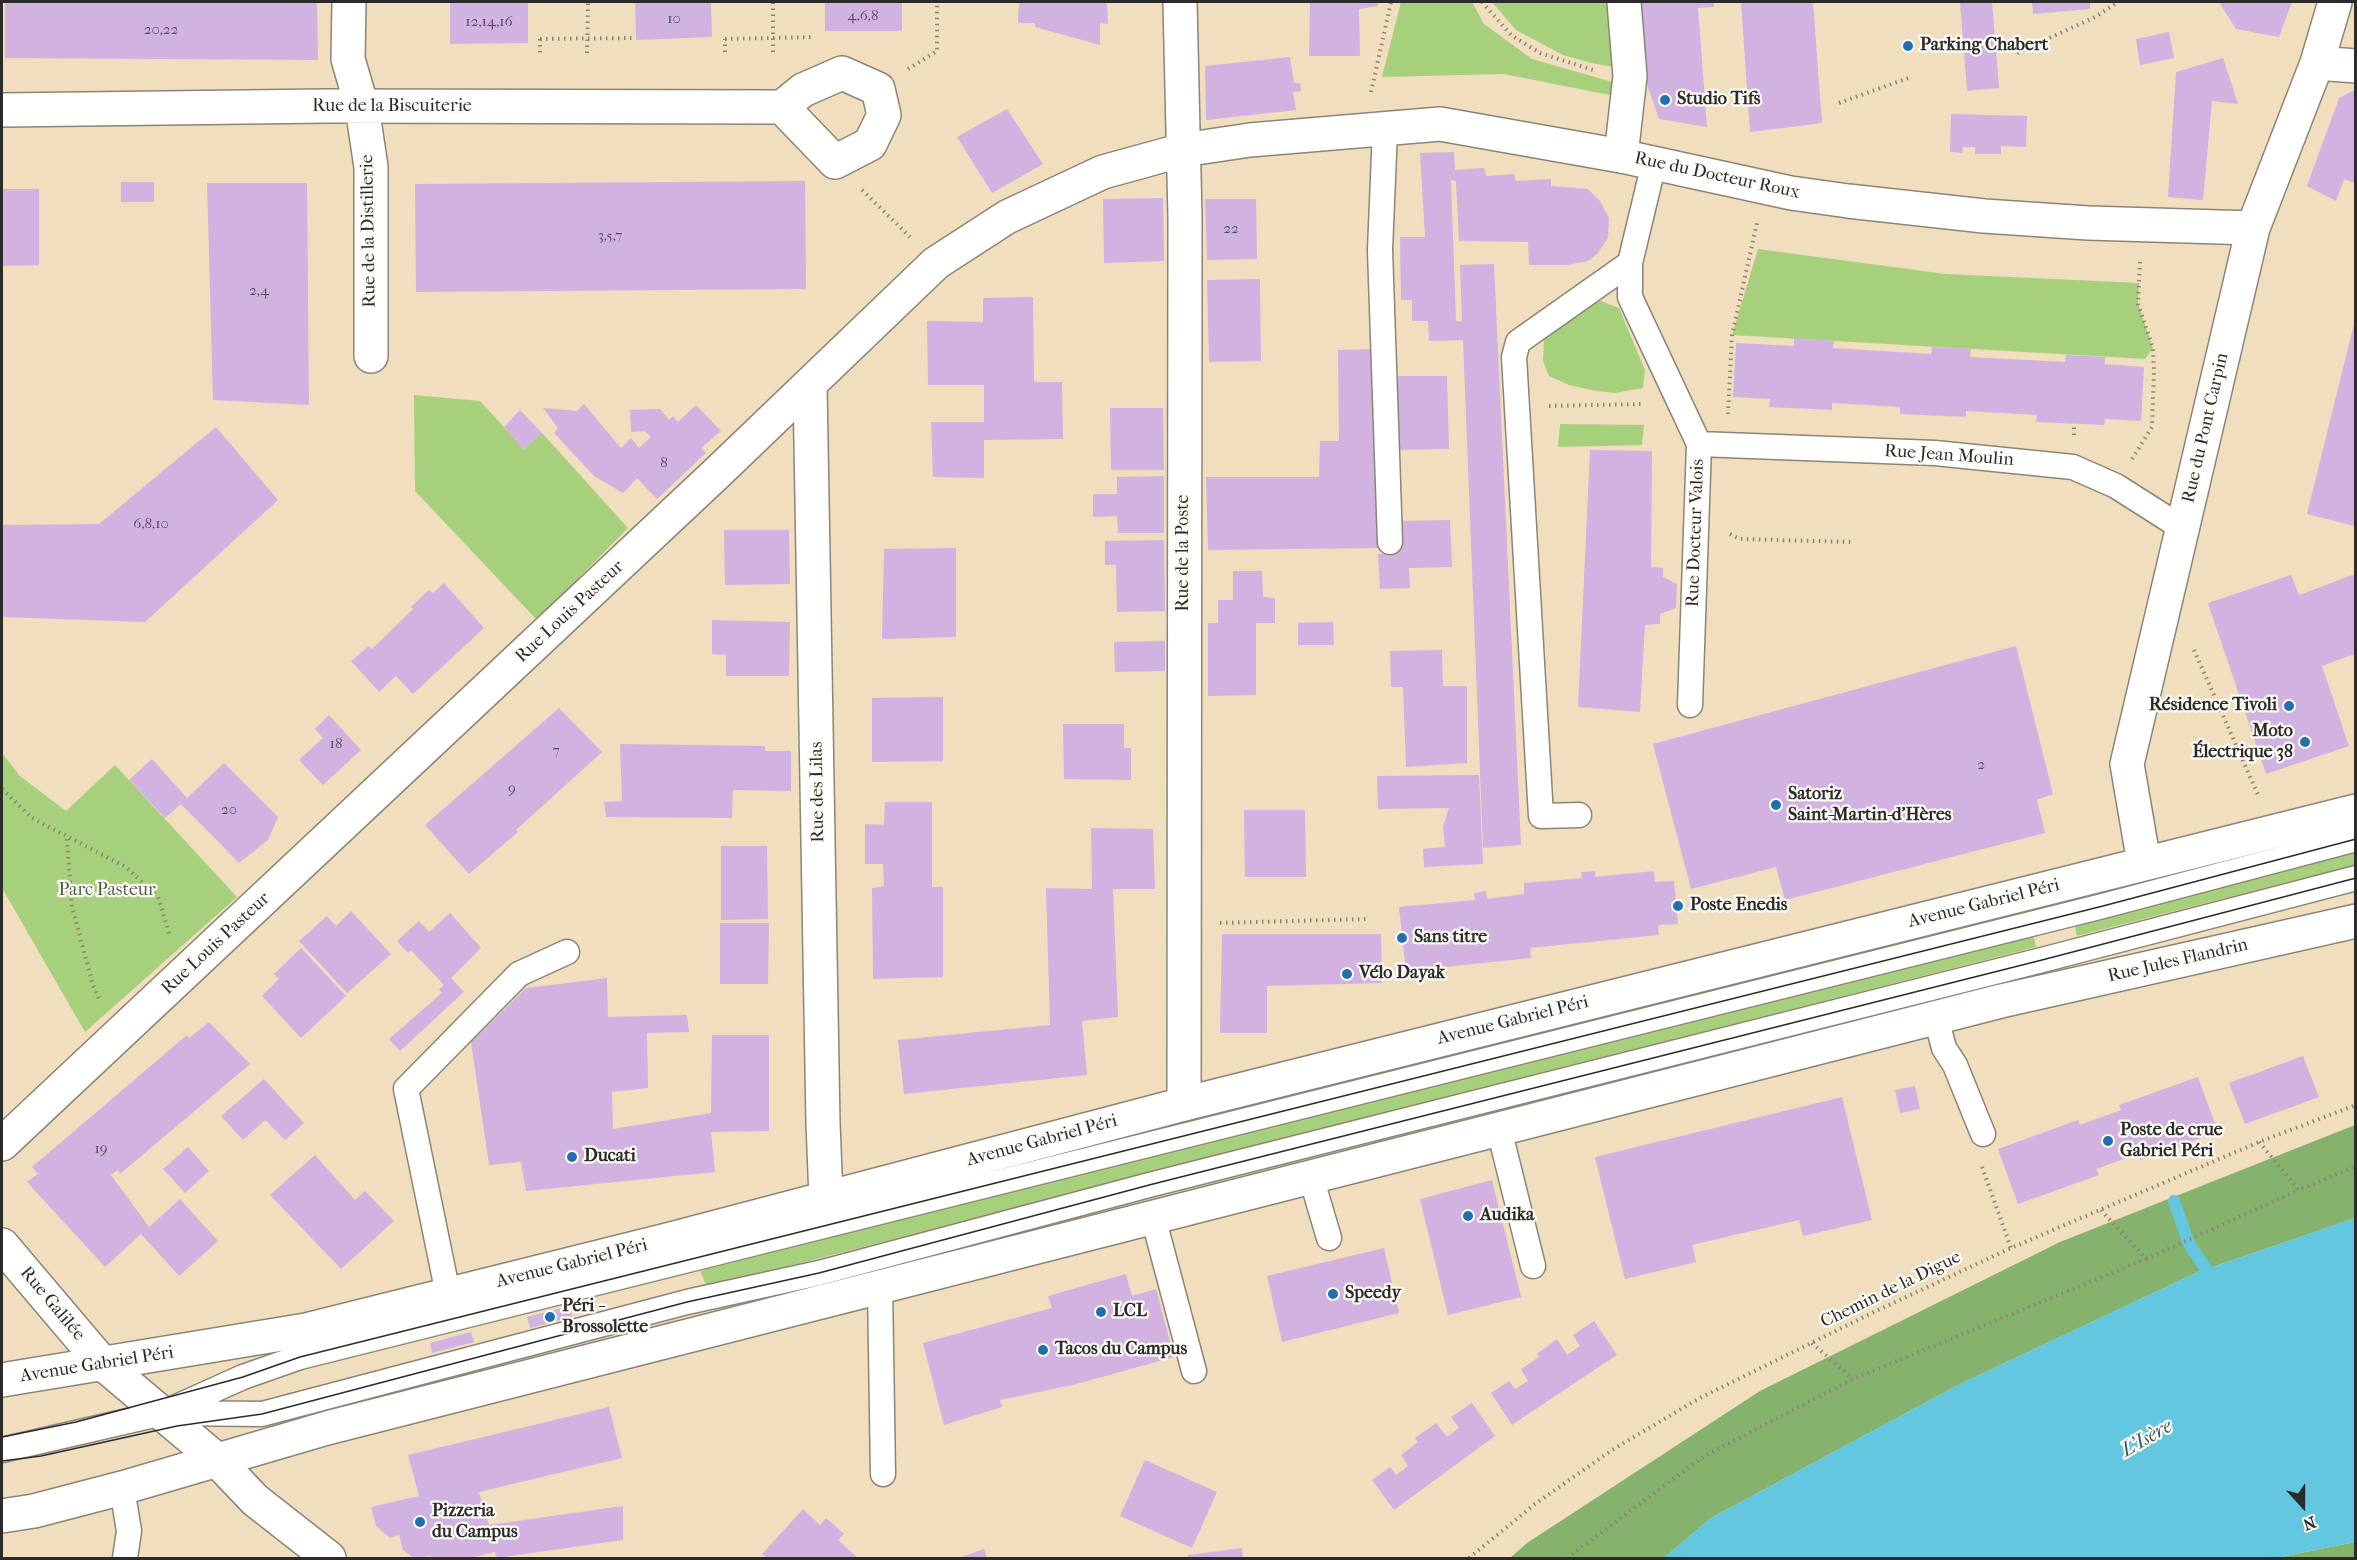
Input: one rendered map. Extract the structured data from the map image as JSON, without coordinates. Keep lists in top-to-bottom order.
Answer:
{
  "streets": {
    "street": [
      "Rue de la Biscuiterie",
      "Rue du Docteur Roux",
      "Rue de la Distillerie",
      "Rue du Pont Carpin",
      "Rue de la Poste",
      "Rue Louis Pasteur",
      "Rue des Lilas",
      "Avenue Gabriel Péri",
      "Rue Jules Flandrin",
      "Rue Galilée"
    ],
    "lane": ["Rue Jean Moulin", "Rue Docteur Valois"],
    "path": ["Chemin de la Digue"]
  },
  "crossings": [
    ["Rue de la Biscuiterie", "Rue de la Distillerie"],
    ["Rue du Docteur Roux", "Rue du Pont Carpin"],
    ["Rue du Docteur Roux", "Rue Docteur Valois"],
    ["Rue du Docteur Roux", "Rue de la Poste"],
    ["Rue du Docteur Roux", "Rue Louis Pasteur"],
    ["Rue du Pont Carpin", "Rue Jean Moulin"],
    ["Rue du Pont Carpin", "Avenue Gabriel Péri"],
    ["Rue Jean Moulin", "Rue Docteur Valois"],
    ["Rue de la Poste", "Rue Louis Pasteur"],
    ["Rue de la Poste", "Avenue Gabriel Péri"],
    ["Rue Louis Pasteur", "Rue des Lilas"],
    ["Rue des Lilas", "Avenue Gabriel Péri"],
    ["Avenue Gabriel Péri", "Rue Jules Flandrin"],
    ["Avenue Gabriel Péri", "Rue Galilée"]
  ],
  "water": ["L'Isère"],
  "parks": ["Parc Pasteur"],
  "places": [
    "Parking Chabert",
    "Studio Tifs",
    "Résidence Tivoli",
    "Moto Électrique 38",
    "Satoriz Saint-Martin-d'Hères",
    "Poste Enedis",
    "Sans titre",
    "Vélo Dayak",
    "Poste de crue Gabriel Péri",
    "Ducati",
    "Audika",
    "Speedy",
    "LCL",
    "Péri - Brossolette",
    "Tacos du Campus",
    "Pizzeria du Campus"
  ],
  "house_numbers": [
    "4,6,8",
    "10",
    "12,14,16",
    "20,22",
    "22",
    "3,5,7",
    "2,4",
    "8",
    "6,8,10",
    "18",
    "7",
    "2",
    "9",
    "20",
    "19"
  ],
  "north": "bottom"
}
